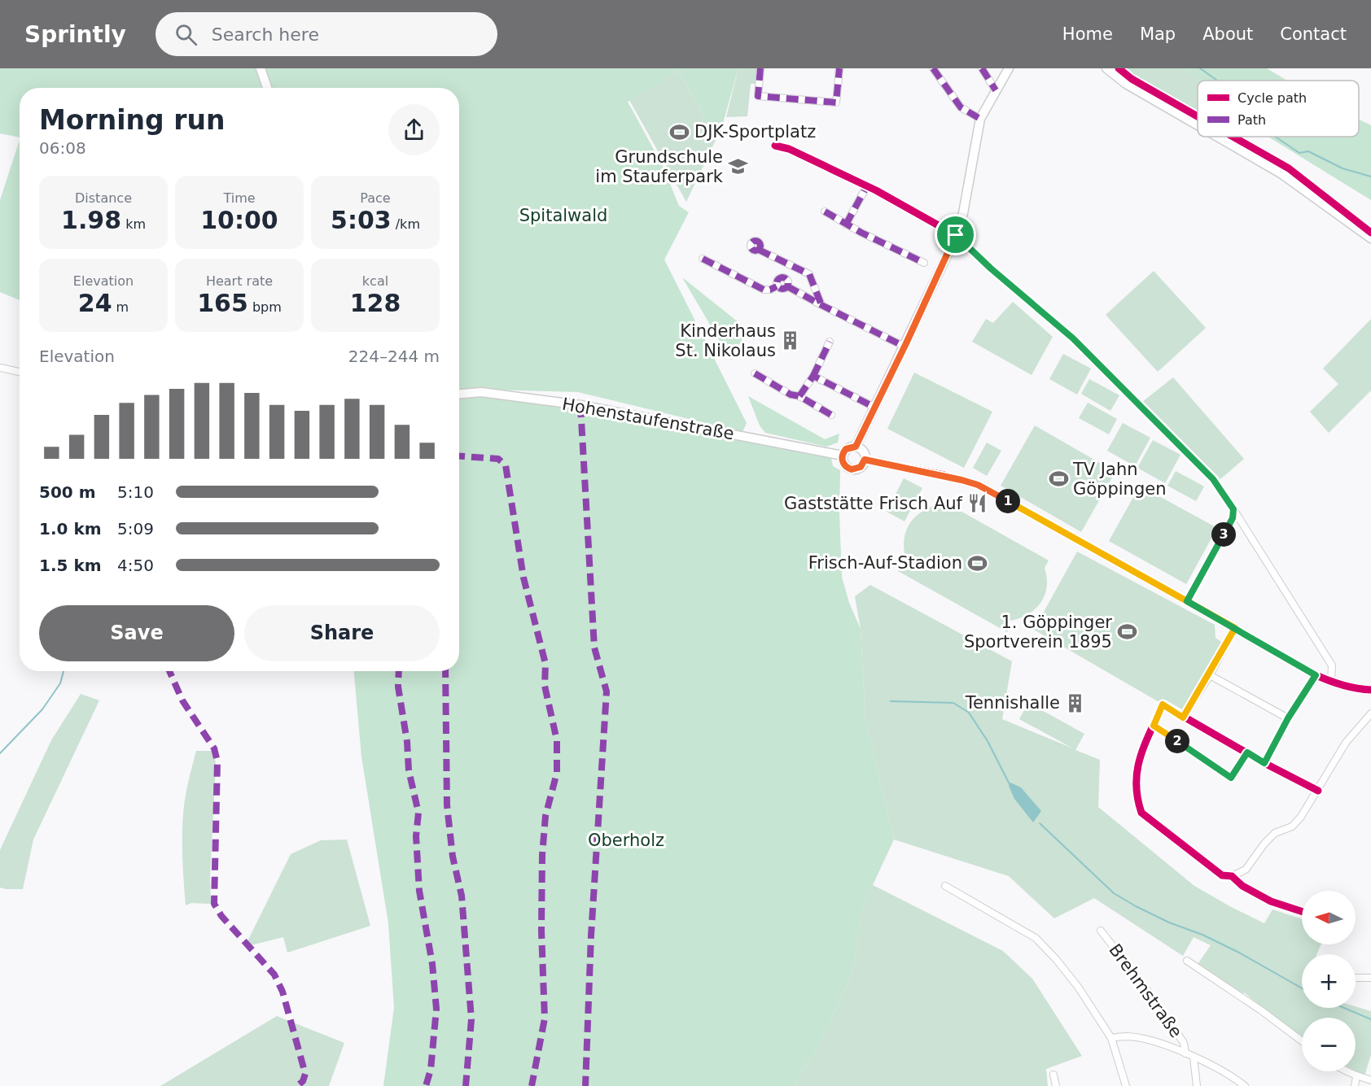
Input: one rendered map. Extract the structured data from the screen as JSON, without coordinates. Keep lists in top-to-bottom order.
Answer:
{
  "streets": {
    "main road": ["Hohenstaufenstraße"],
    "street": ["Brehmstraße"]
  },
  "parks": ["Spitalwald", "Oberholz"],
  "places": {
    "sports": [
      "DJK-Sportplatz",
      "TV Jahn Göppingen",
      "Frisch-Auf-Stadion",
      "1. Göppinger Sportverein 1895"
    ],
    "school or university": ["Grundschule im Stauferpark"],
    "building": ["Kinderhaus St. Nikolaus", "Tennishalle"],
    "restaurant": ["Gaststätte Frisch Auf"]
  },
  "legend": ["Cycle path", "Path"],
  "north": "left",
  "page": {
    "header": "Sprintly",
    "search": "Search here",
    "nav": [
      "Home",
      "Map",
      "About",
      "Contact"
    ],
    "heading": ["Morning run", "06:08"],
    "stats": [
      ["Distance", "1.98 km"],
      ["Time", "10:00"],
      ["Pace", "5:03 /km"],
      ["Elevation", "24 m"],
      ["Heart rate", "165 bpm"],
      ["kcal", "128"]
    ],
    "chart": ["Elevation", "224–244 m"],
    "list": [
      {
        "name": "500 m",
        "note": "5:10"
      },
      {
        "name": "1.0 km",
        "note": "5:09"
      },
      {
        "name": "1.5 km",
        "note": "4:50"
      }
    ],
    "pins": ["1", "3", "2"],
    "buttons": ["Save", "Share"],
    "map_buttons": ["+", "−"]
  }
}
